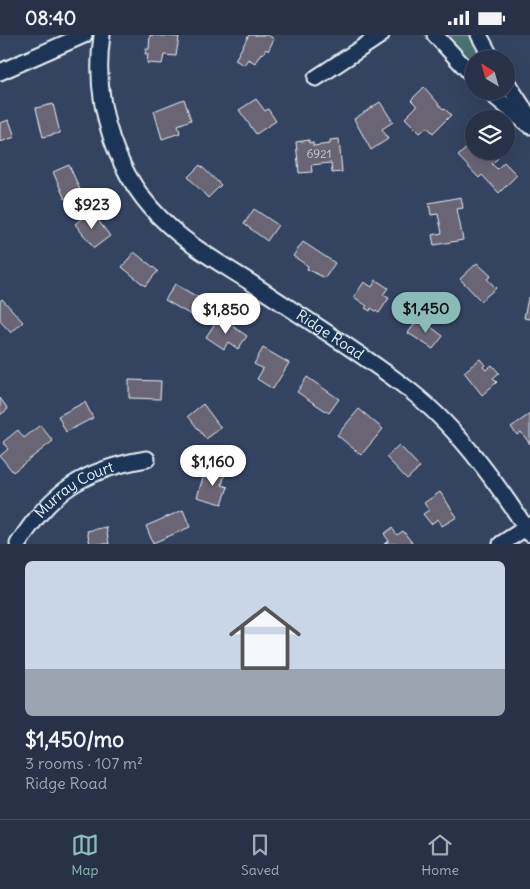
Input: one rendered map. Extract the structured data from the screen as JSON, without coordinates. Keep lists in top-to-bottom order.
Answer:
{
  "streets": {
    "street": ["Ridge Road", "Murray Court"]
  },
  "house_numbers": ["6921"],
  "north": "top left",
  "page": {
    "status": "08:40",
    "price": [
      "$923",
      "$1,450",
      "$1,850",
      "$1,160"
    ],
    "list": [
      {
        "name": "$1,450/mo",
        "note": "3 rooms · 107 m² · Ridge Road"
      }
    ],
    "tabs": ["Map", "Saved", "Home"]
  }
}
